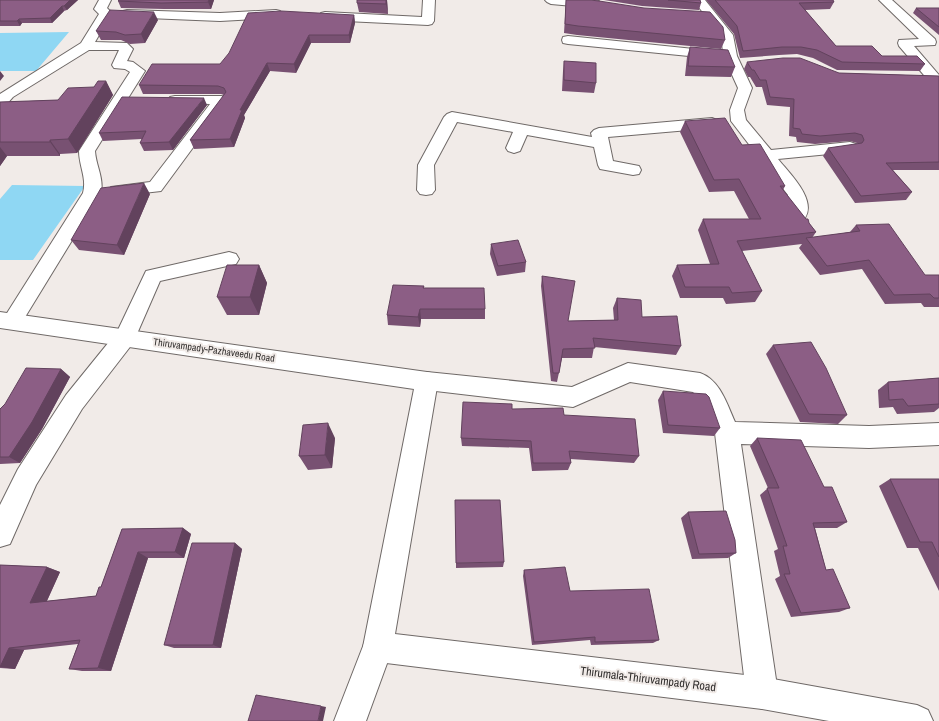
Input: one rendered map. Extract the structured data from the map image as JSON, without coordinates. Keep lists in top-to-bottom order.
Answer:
{
  "streets": {
    "street": ["Thiruvampady-Pazhaveedu Road", "Thirumala-Thiruvampady Road"]
  },
  "crossings": [
    ["Thiruvampady-Pazhaveedu Road", "Thirumala-Thiruvampady Road"]
  ]
}
